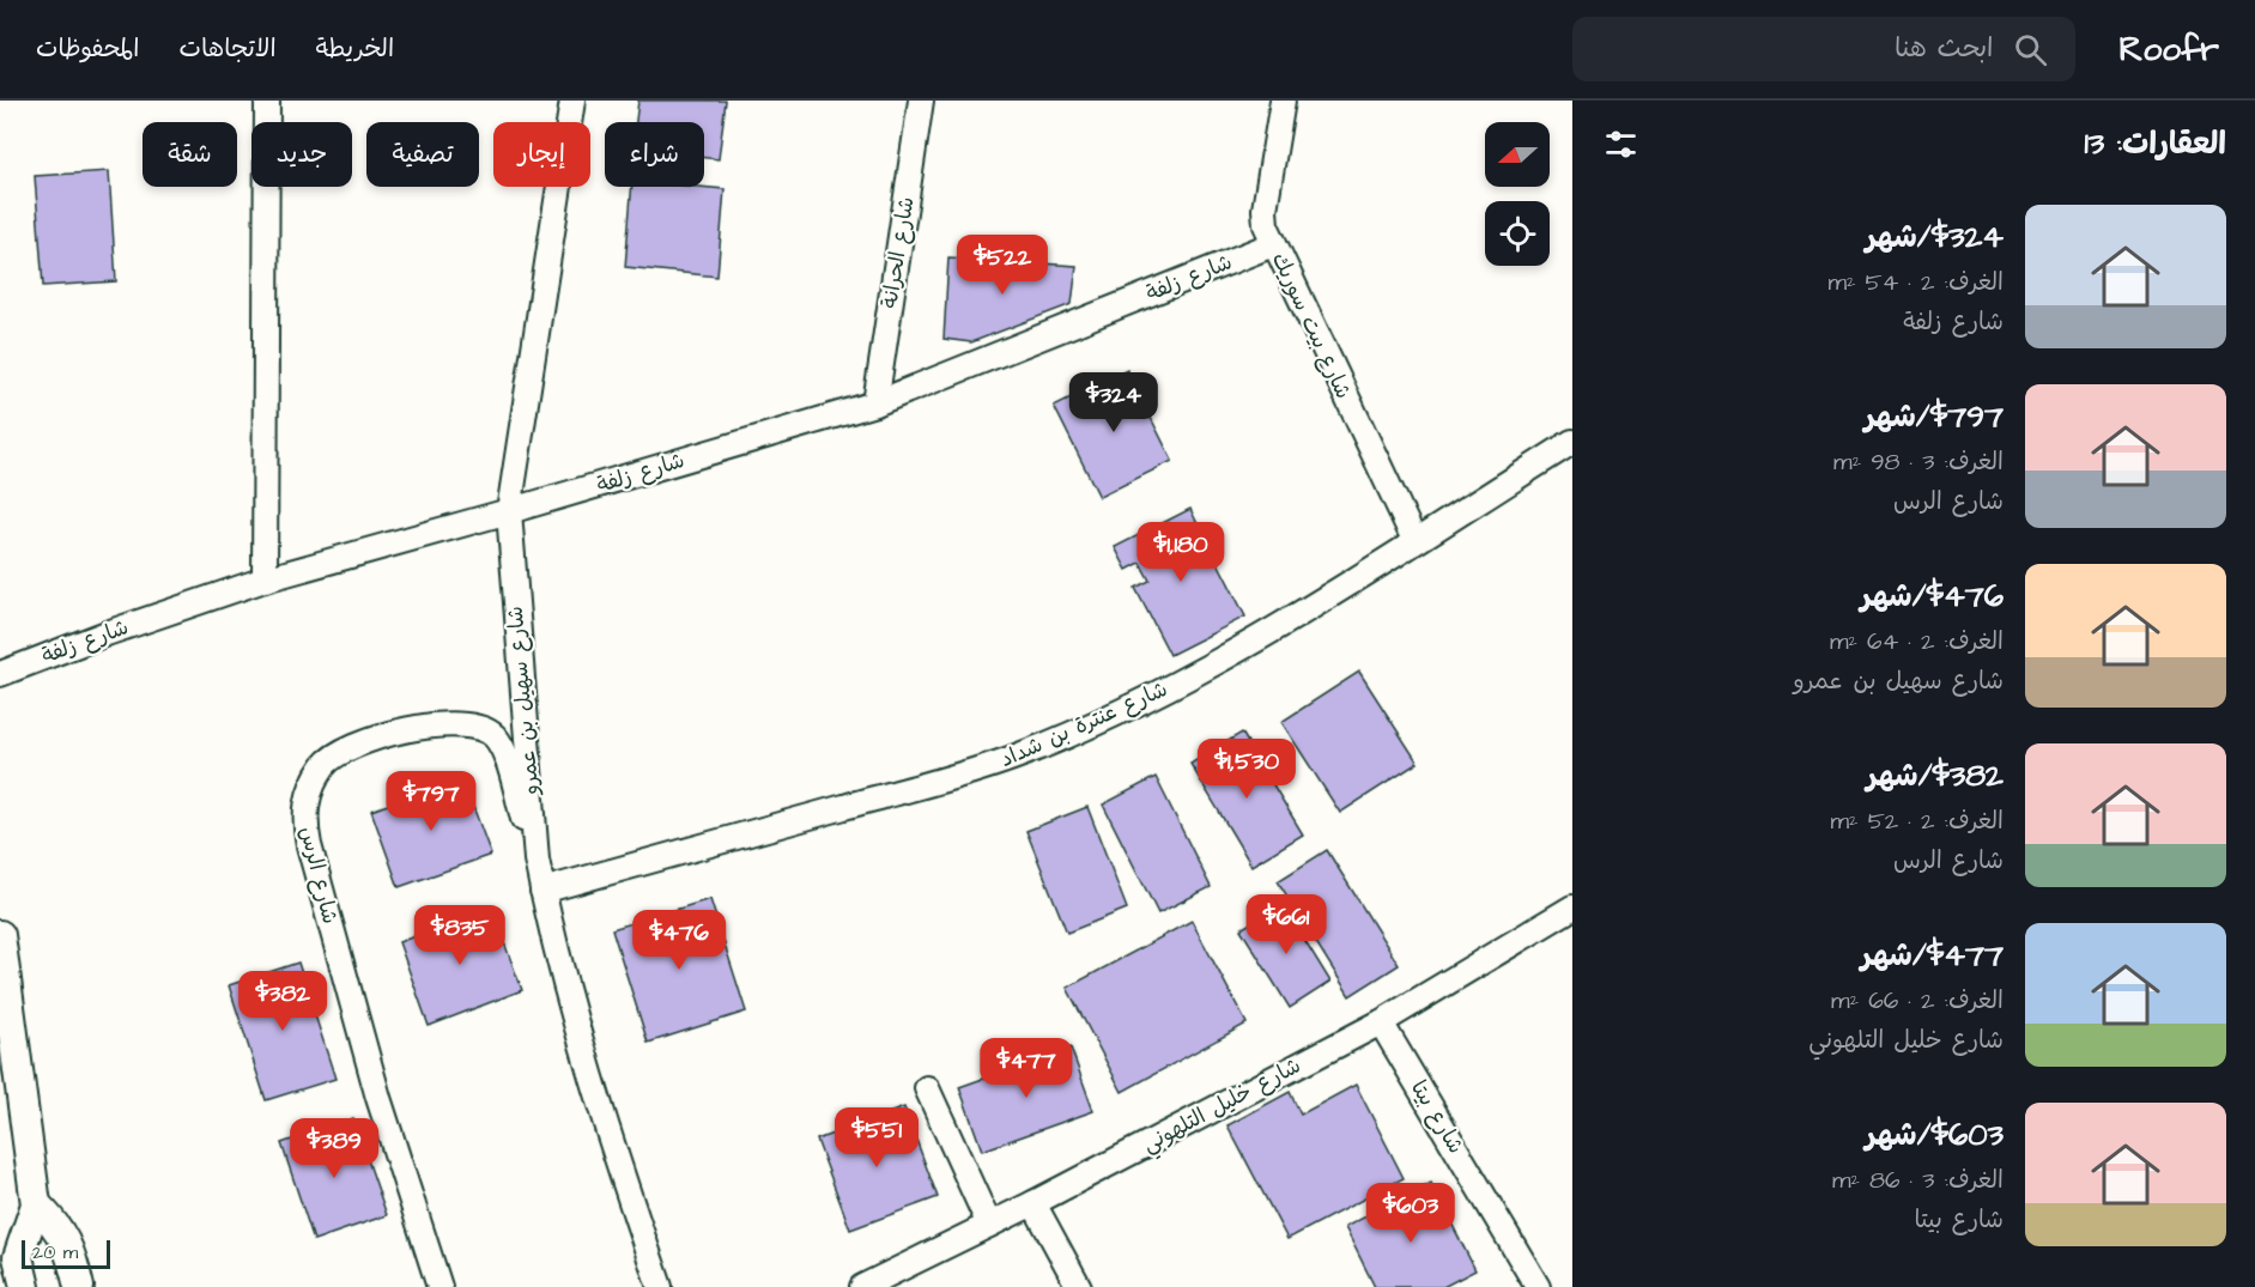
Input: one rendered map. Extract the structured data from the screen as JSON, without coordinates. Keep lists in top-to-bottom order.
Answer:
{
  "streets": {
    "street": [
      "شارع الحرانة",
      "شارع زلفة",
      "شارع بيت سوريك",
      "شارع سهيل بن عمرو",
      "شارع عنترة بن شداد",
      "شارع الرس",
      "شارع خليل التلهوني",
      "شارع بيتا"
    ]
  },
  "crossings": [
    ["شارع الحرانة", "شارع زلفة"],
    ["شارع زلفة", "شارع بيت سوريك"],
    ["شارع زلفة", "شارع سهيل بن عمرو"],
    ["شارع بيت سوريك", "شارع عنترة بن شداد"],
    ["شارع سهيل بن عمرو", "شارع عنترة بن شداد"],
    ["شارع سهيل بن عمرو", "شارع الرس"],
    ["شارع خليل التلهوني", "شارع بيتا"]
  ],
  "scale_bar": "20 m",
  "north": "left",
  "page": {
    "header": "Roofr",
    "search": "ابحث هنا",
    "nav": ["الخريطة", "الاتجاهات", "المحفوظات"],
    "heading": "العقارات: 13",
    "chip": [
      "شراء",
      "إيجار",
      "تصفية",
      "جديد",
      "شقة"
    ],
    "list": [
      {
        "name": "$324/شهر",
        "note": "الغرف: 2 · 54 m² · شارع زلفة"
      },
      {
        "name": "$797/شهر",
        "note": "الغرف: 3 · 98 m² · شارع الرس"
      },
      {
        "name": "$476/شهر",
        "note": "الغرف: 2 · 64 m² · شارع سهيل بن عمرو"
      },
      {
        "name": "$382/شهر",
        "note": "الغرف: 2 · 52 m² · شارع الرس"
      },
      {
        "name": "$477/شهر",
        "note": "الغرف: 2 · 66 m² · شارع خليل التلهوني"
      },
      {
        "name": "$603/شهر",
        "note": "الغرف: 3 · 86 m² · شارع بيتا"
      }
    ],
    "price": [
      "$522",
      "$324",
      "$1,180",
      "$1,530",
      "$797",
      "$661",
      "$835",
      "$476",
      "$382",
      "$477",
      "$551",
      "$389",
      "$603"
    ],
    "scale": "20 m"
  }
}
